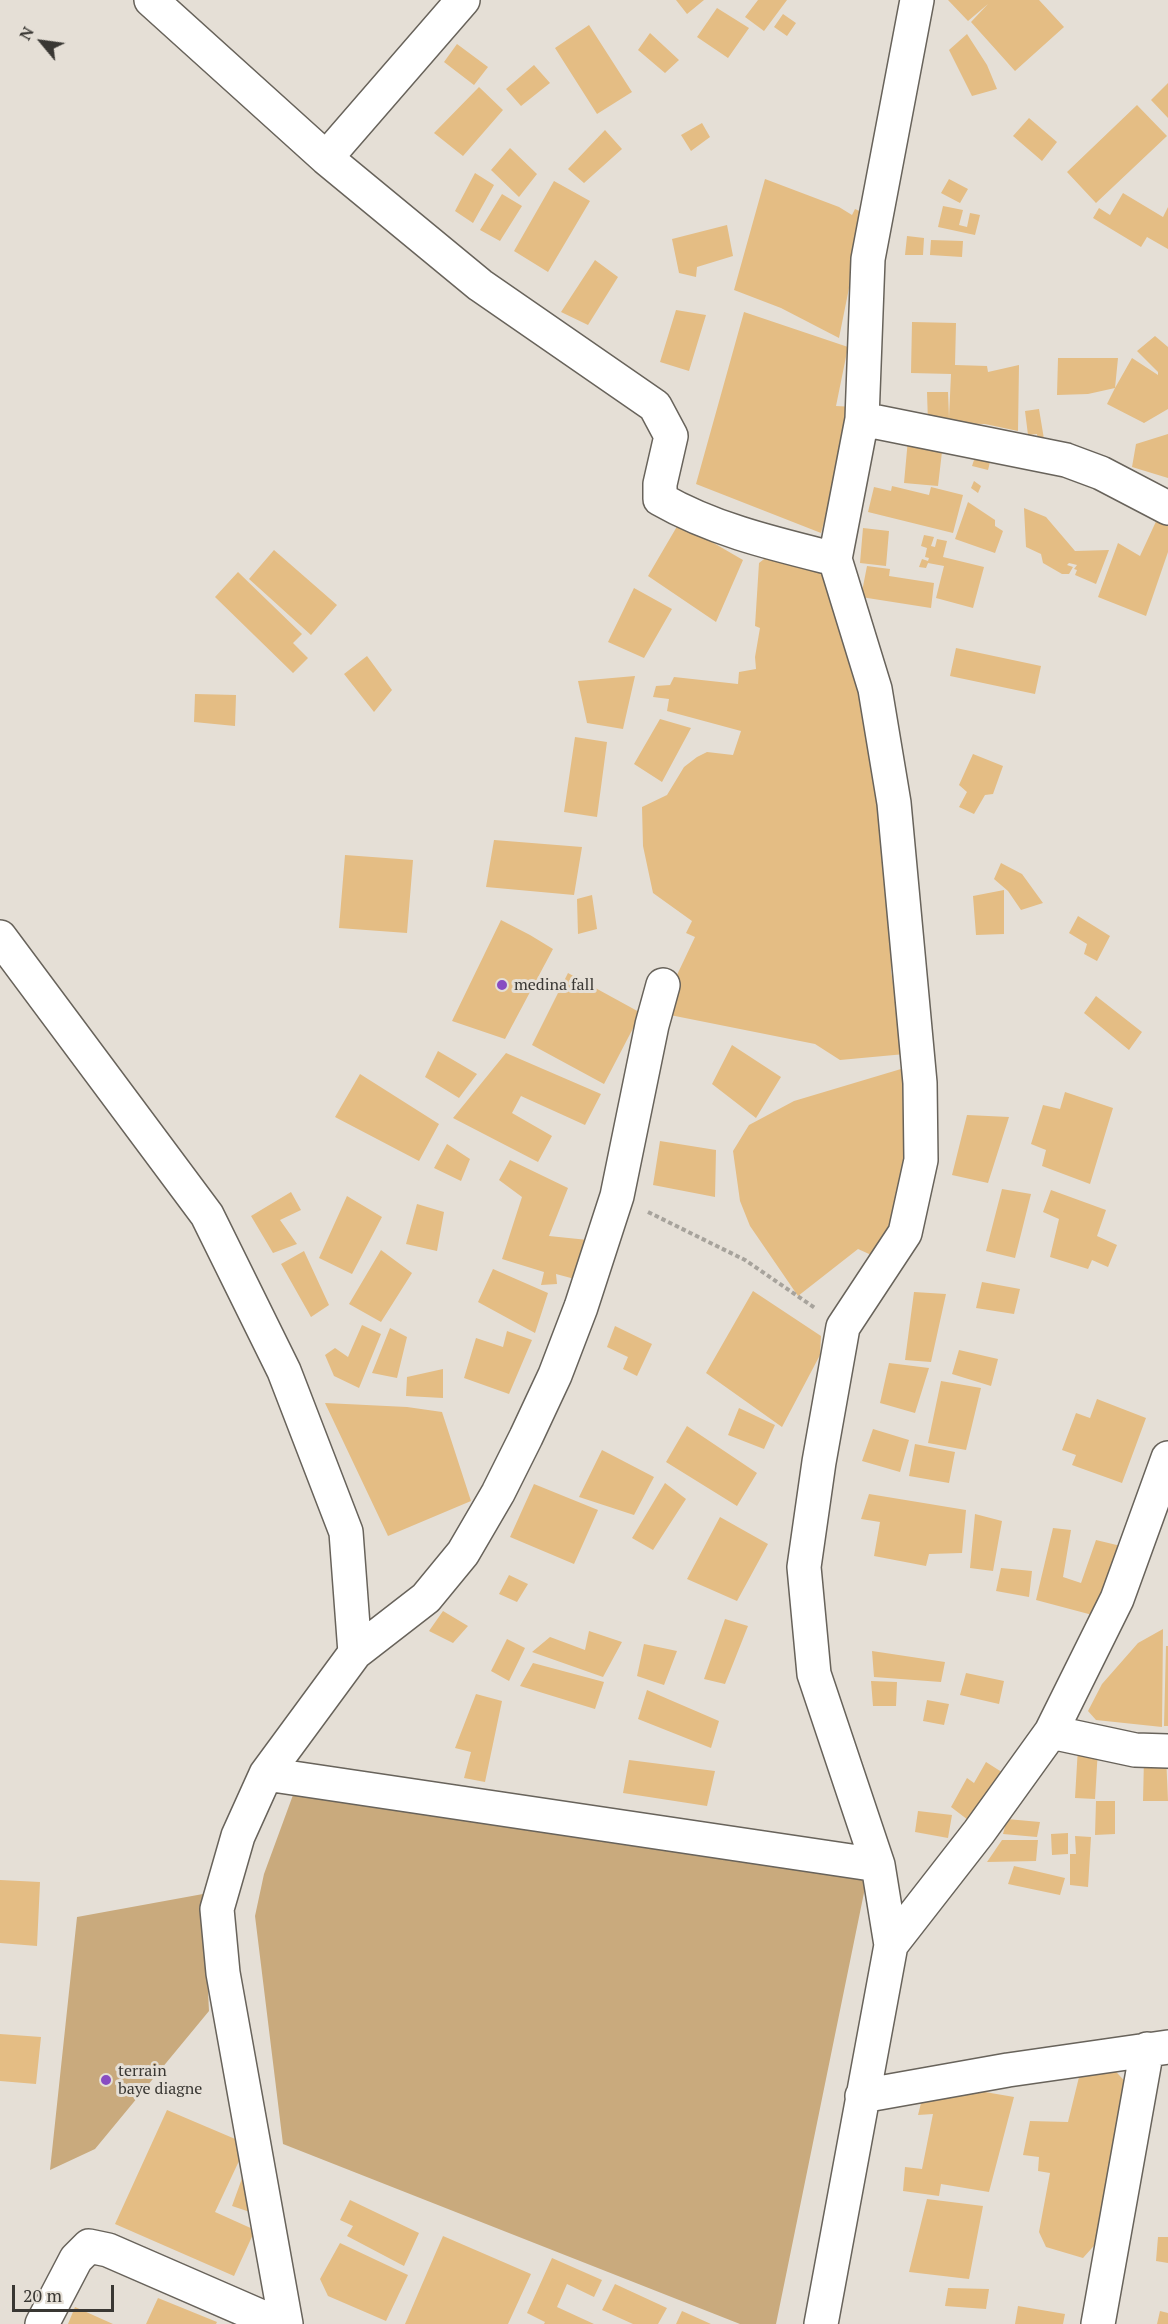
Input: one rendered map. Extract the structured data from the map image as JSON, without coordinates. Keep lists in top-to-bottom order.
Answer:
{
  "places": ["medina fall", "terrain baye diagne"],
  "scale_bar": "20 m",
  "north": "top left"
}
